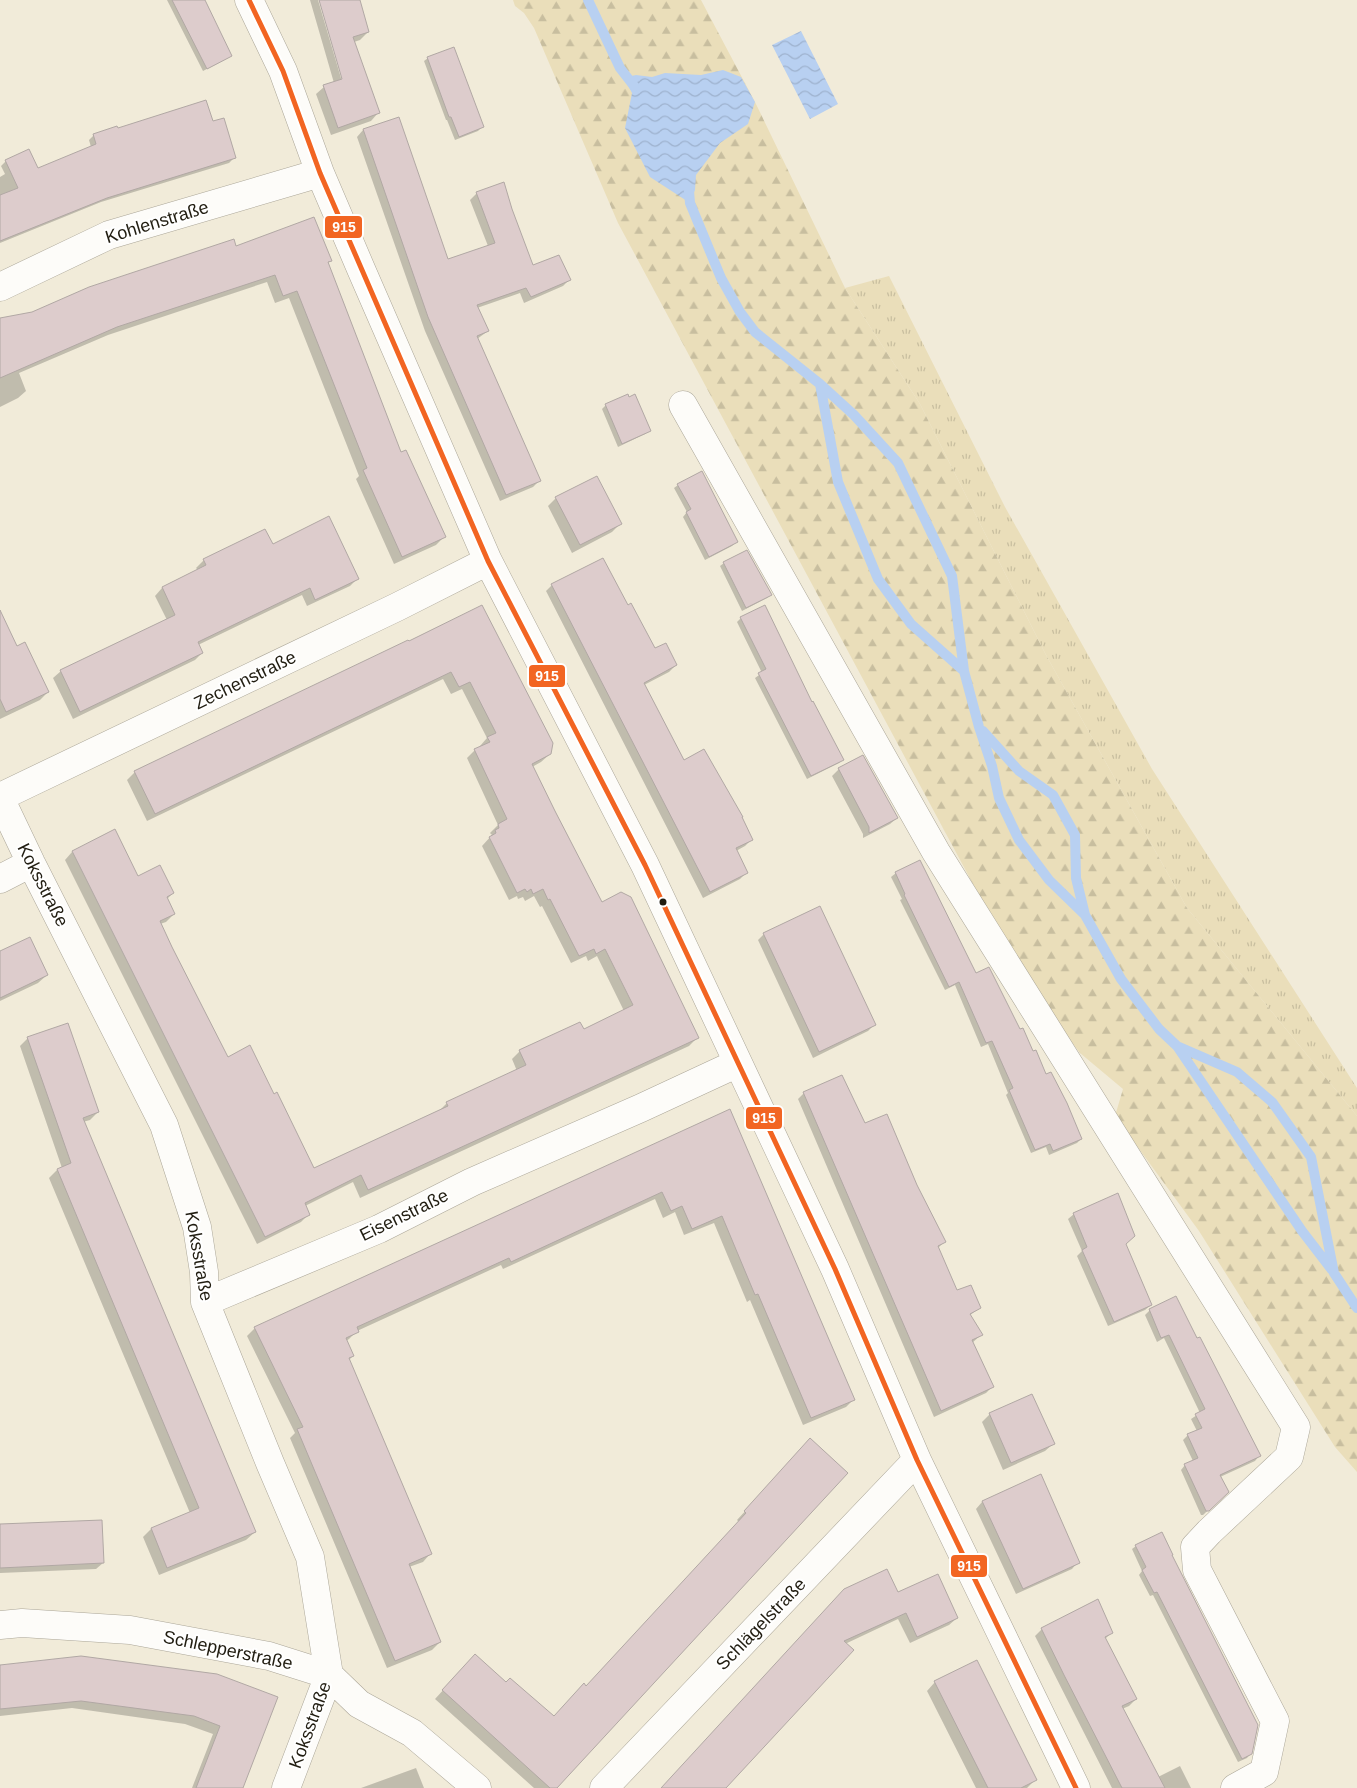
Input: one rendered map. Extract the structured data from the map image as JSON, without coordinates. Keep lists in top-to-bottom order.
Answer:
{
  "streets": {
    "street": [
      "Kohlenstraße",
      "Zechenstraße",
      "Koksstraße",
      "Eisenstraße",
      "Schlägelstraße",
      "Schlepperstraße"
    ]
  },
  "crossings": [
    ["Zechenstraße", "Koksstraße"],
    ["Koksstraße", "Eisenstraße"],
    ["Koksstraße", "Schlepperstraße"]
  ],
  "lines": ["transit line 915"]
}
